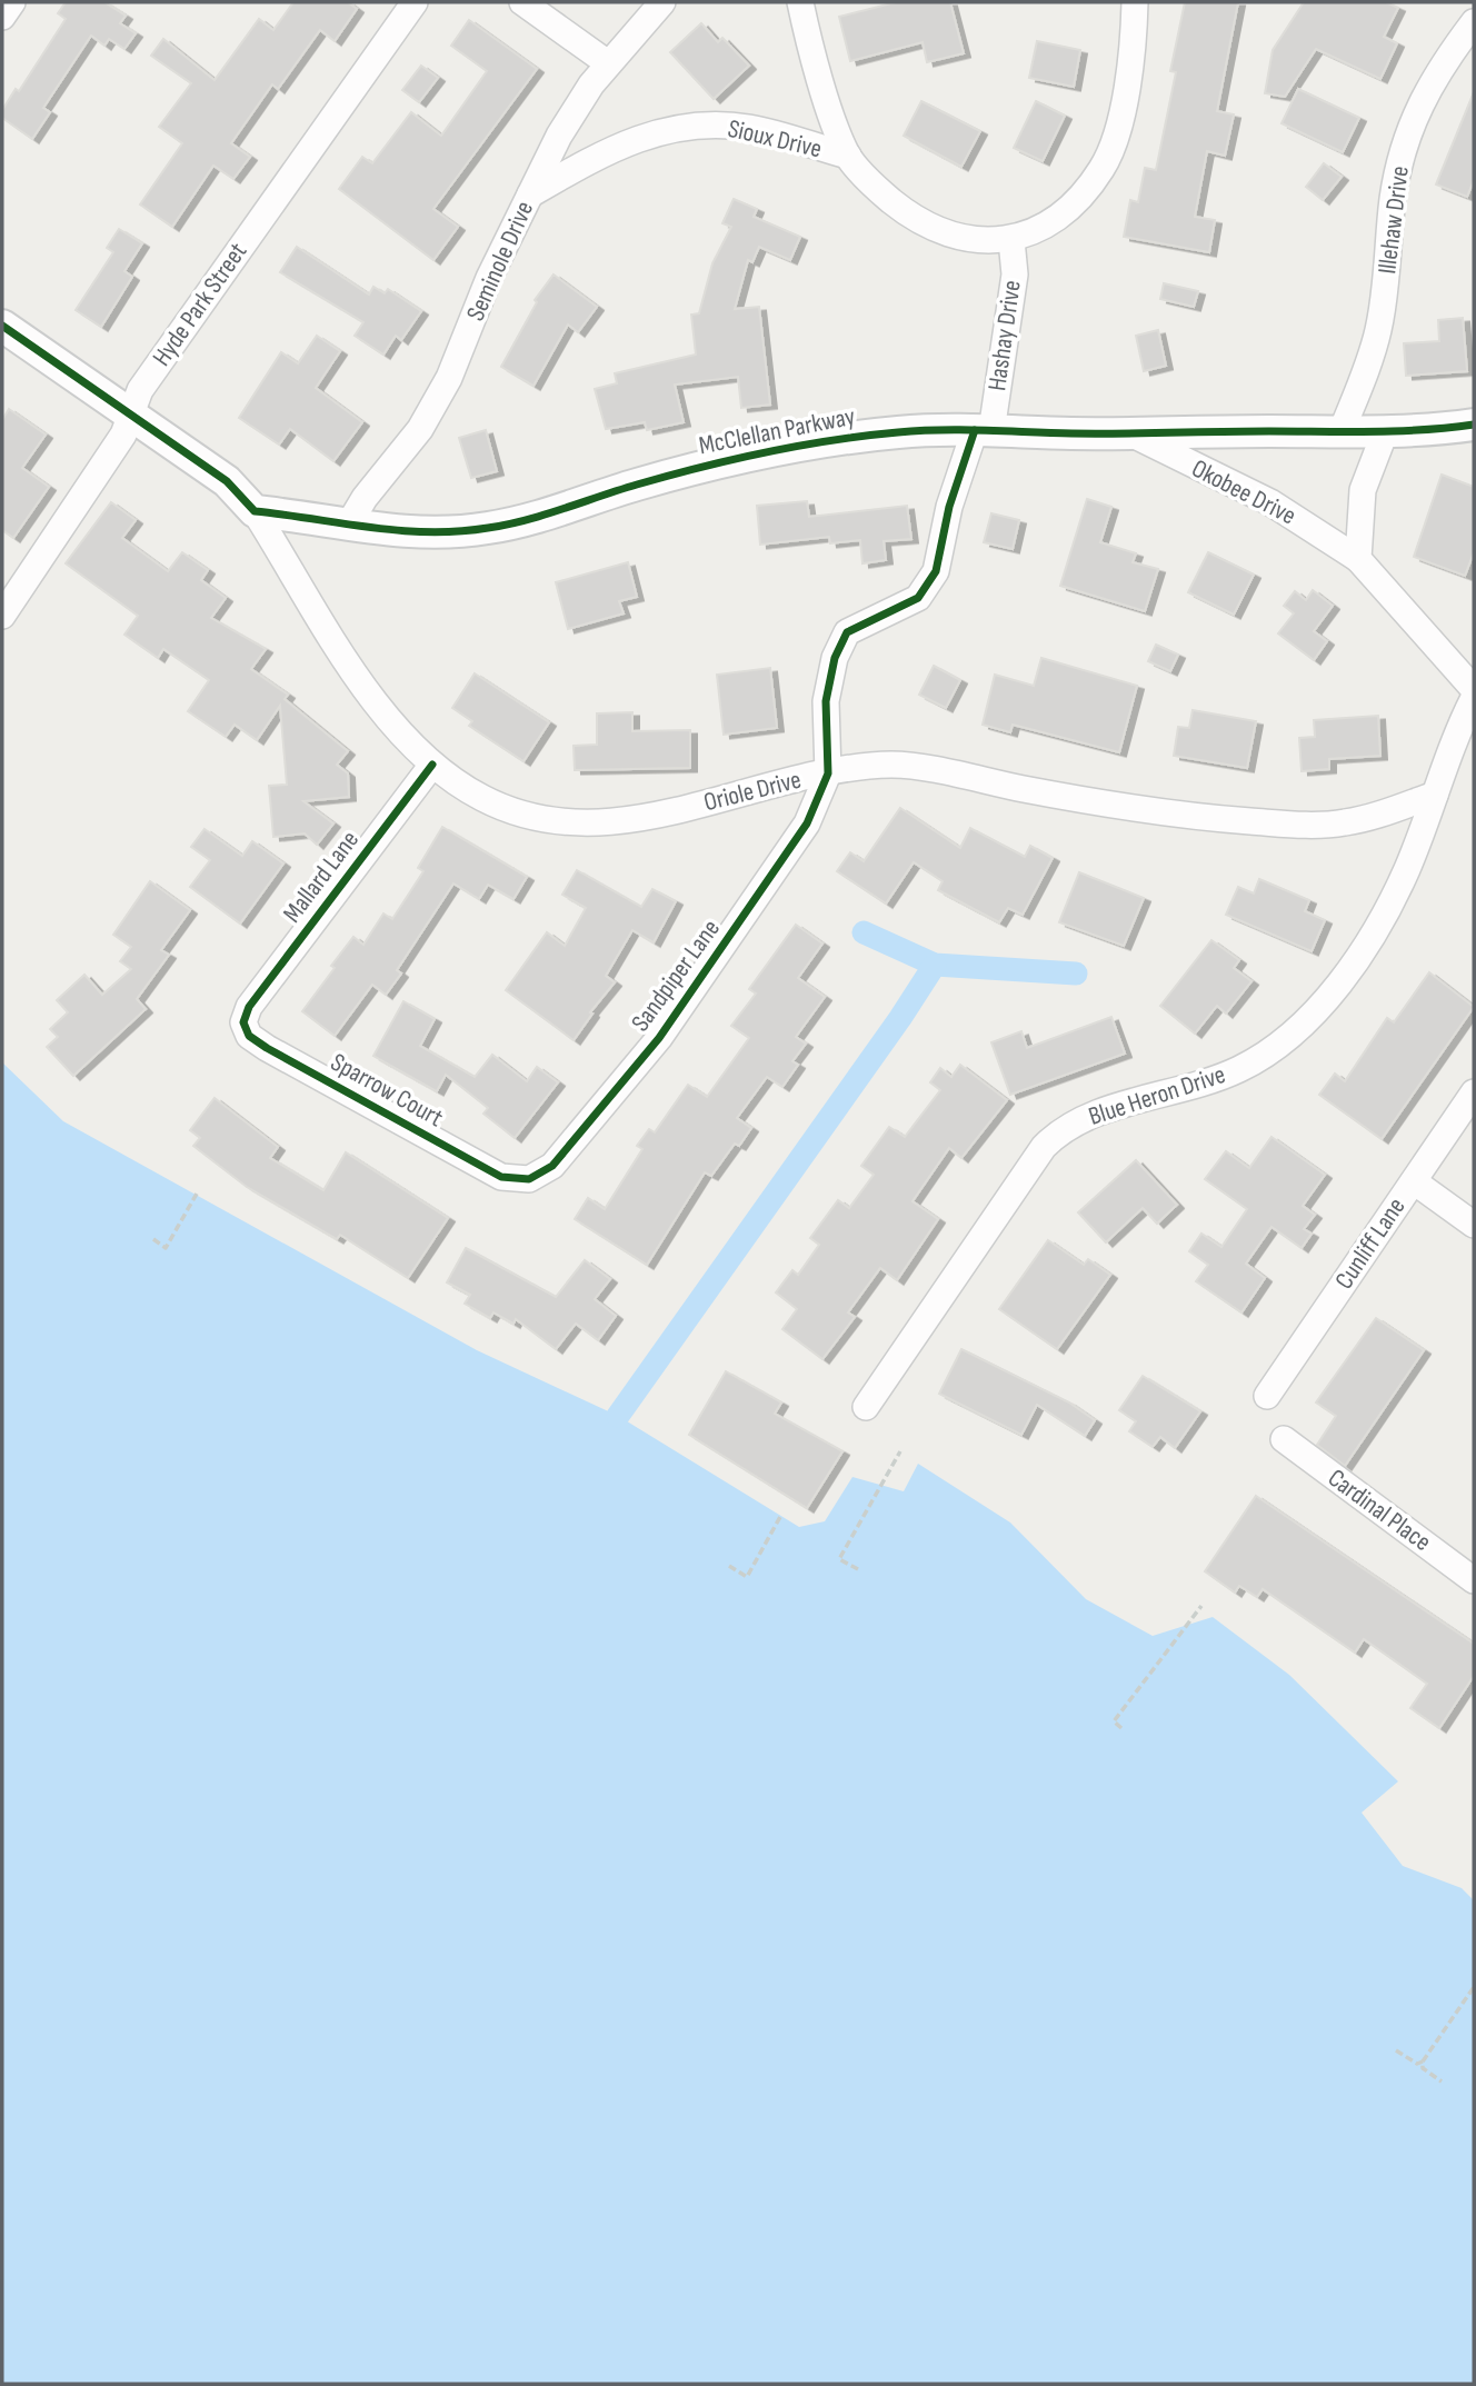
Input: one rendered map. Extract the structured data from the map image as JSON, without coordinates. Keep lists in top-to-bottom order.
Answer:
{
  "streets": {
    "street": [
      "Sioux Drive",
      "Illehaw Drive",
      "Seminole Drive",
      "Hyde Park Street",
      "Hashay Drive",
      "McClellan Parkway",
      "Okobee Drive",
      "Oriole Drive",
      "Mallard Lane",
      "Sandpiper Lane",
      "Sparrow Court",
      "Blue Heron Drive",
      "Cunliff Lane",
      "Cardinal Place"
    ]
  },
  "crossings": [
    ["Sioux Drive", "Seminole Drive"],
    ["Illehaw Drive", "McClellan Parkway"],
    ["Seminole Drive", "McClellan Parkway"],
    ["Hashay Drive", "McClellan Parkway"],
    ["Hashay Drive", "Oriole Drive"],
    ["Hashay Drive", "Sandpiper Lane"],
    ["McClellan Parkway", "Okobee Drive"],
    ["McClellan Parkway", "Oriole Drive"],
    ["Oriole Drive", "Mallard Lane"],
    ["Oriole Drive", "Sandpiper Lane"],
    ["Oriole Drive", "Blue Heron Drive"],
    ["Mallard Lane", "Sparrow Court"],
    ["Sandpiper Lane", "Sparrow Court"]
  ]
}
